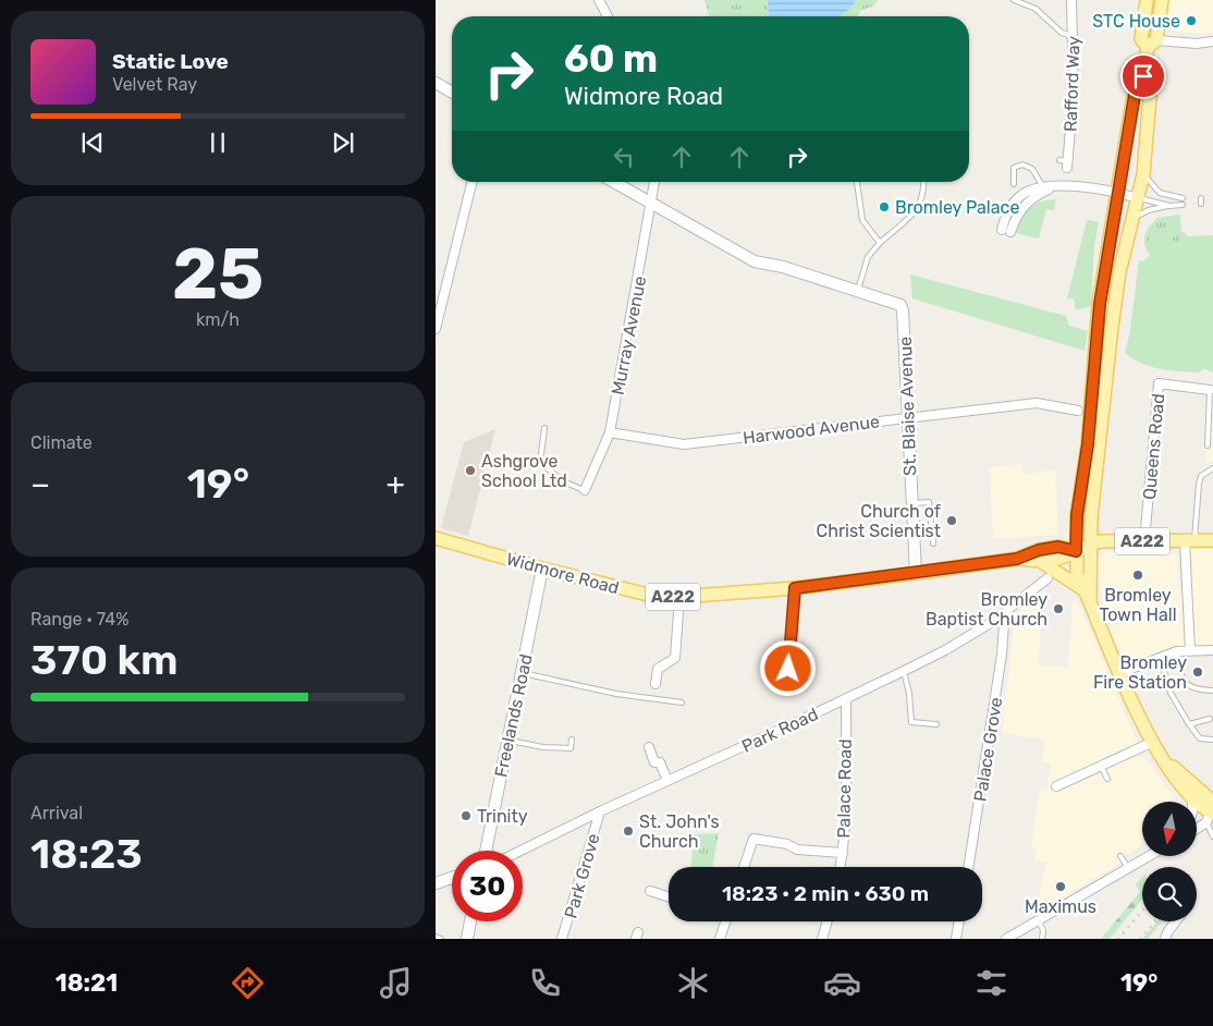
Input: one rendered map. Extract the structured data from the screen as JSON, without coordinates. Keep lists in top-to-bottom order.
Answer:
{
  "streets": {
    "main road": ["A222", "Widmore Road"],
    "street": [
      "Rafford Way",
      "Murray Avenue",
      "St. Blaise Avenue",
      "Harwood Avenue",
      "Queens Road",
      "Freelands Road",
      "Park Road",
      "Palace Grove",
      "Palace Road",
      "Park Grove"
    ]
  },
  "crossings": [
    ["Murray Avenue", "Harwood Avenue"],
    ["St. Blaise Avenue", "Harwood Avenue"],
    ["St. Blaise Avenue", "Widmore Road"],
    ["Queens Road", "Widmore Road"],
    ["Widmore Road", "Freelands Road"],
    ["Park Road", "Palace Grove"],
    ["Park Road", "Palace Road"],
    ["Park Road", "Park Grove"]
  ],
  "places": [
    "STC House",
    "Bromley Palace",
    "Ashgrove School Ltd",
    "Church of Christ Scientist",
    "Bromley Town Hall",
    "Bromley Baptist Church",
    "Bromley Fire Station",
    "Trinity",
    "St. John's Church",
    "Maximus"
  ],
  "north": "bottom",
  "page": {
    "turn": ["60 m", "Widmore Road"],
    "song": ["Static Love", "Velvet Ray"],
    "tile": [
      ["25", "km/h"],
      "Climate",
      ["Range · 74%", "370 km"],
      ["Arrival", "18:23"]
    ],
    "heat": ["−", "19°", "+"],
    "limit": "30",
    "trip": "18:23 · 2 min · 630 m",
    "tabs": ["18:21", "19°"]
  }
}
